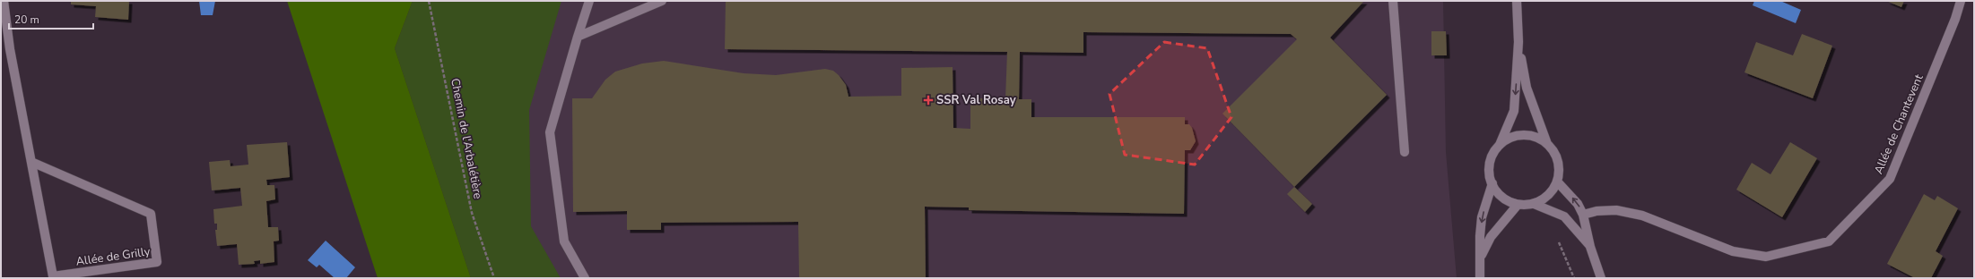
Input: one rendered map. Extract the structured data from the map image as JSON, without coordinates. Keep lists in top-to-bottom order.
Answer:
{
  "streets": {
    "street": ["Allée de Chantevent", "Allée de Grilly"],
    "path": ["Chemin de l'Arbalétière"]
  },
  "places": {
    "health": ["SSR Val Rosay"]
  },
  "scale_bar": "20 m"
}
